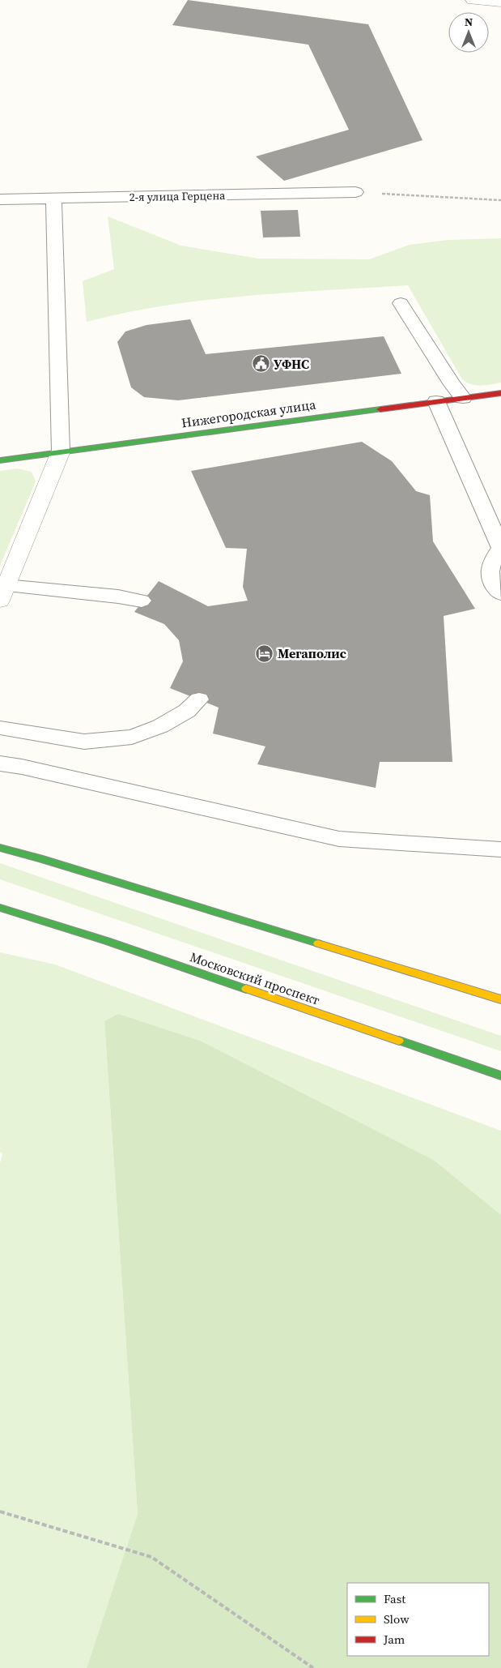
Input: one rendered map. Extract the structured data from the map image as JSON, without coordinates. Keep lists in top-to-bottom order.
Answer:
{
  "streets": {
    "main road": ["Нижегородская улица", "Московский проспект"],
    "lane": ["2-я улица Герцена"]
  },
  "places": {
    "public building": ["УФНС"],
    "hotel": ["Мегаполис"]
  },
  "legend": ["Fast", "Slow", "Jam"],
  "north": "top"
}
